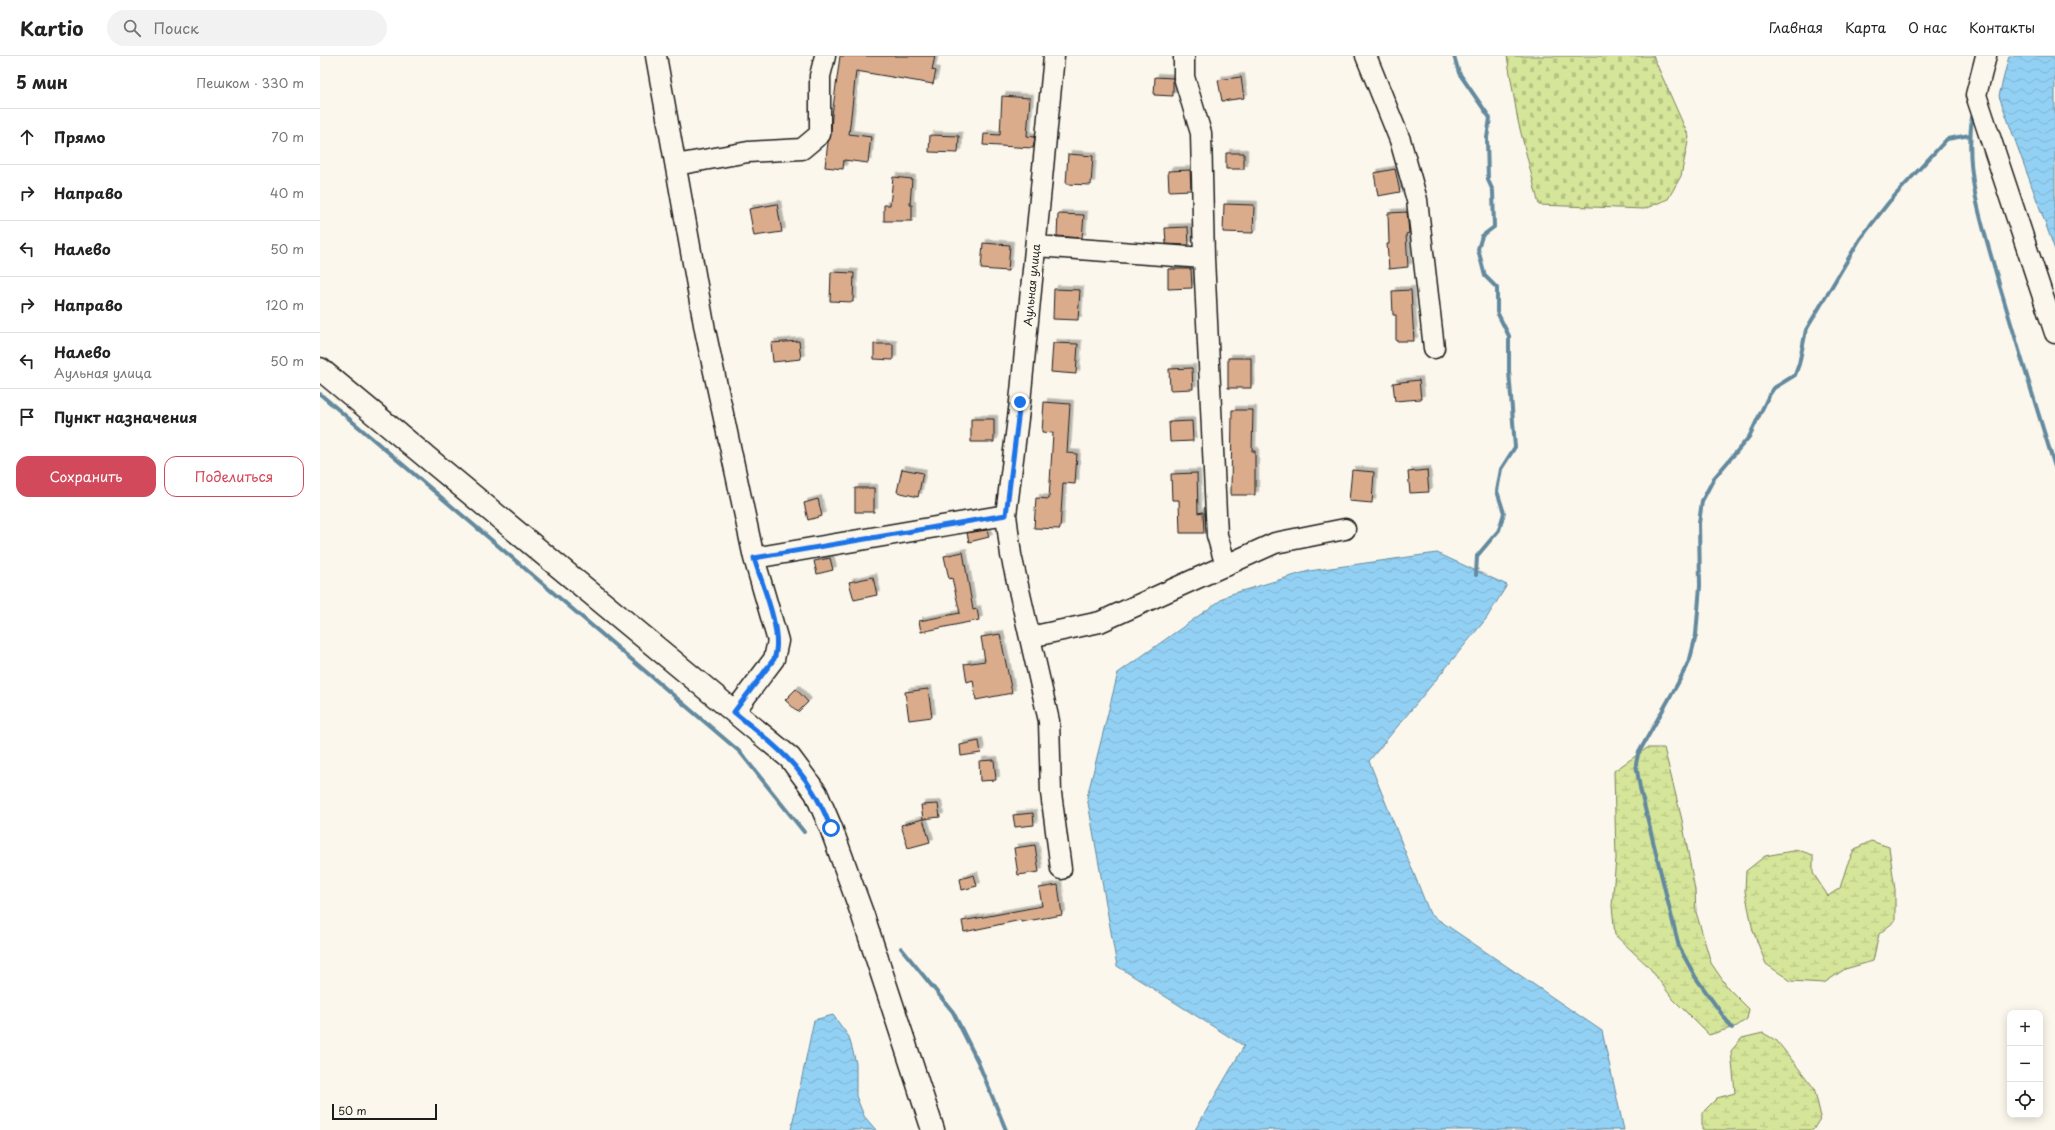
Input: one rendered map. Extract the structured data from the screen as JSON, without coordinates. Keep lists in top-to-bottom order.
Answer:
{
  "streets": {
    "street": ["Аульная улица"]
  },
  "scale_bar": "50 m",
  "page": {
    "header": "Kartio",
    "search": "Поиск",
    "nav": [
      "Главная",
      "Карта",
      "О нас",
      "Контакты"
    ],
    "heading": ["5 мин", "Пешком · 330 m"],
    "list": [
      ["Прямо", "70 m"],
      ["Направо", "40 m"],
      ["Налево", "50 m"],
      ["Направо", "120 m"],
      ["Налево", "Аульная улица", "50 m"],
      "Пункт назначения"
    ],
    "buttons": ["Сохранить", "Поделиться"],
    "map_buttons": ["+", "−"],
    "scale": "50 m"
  }
}
